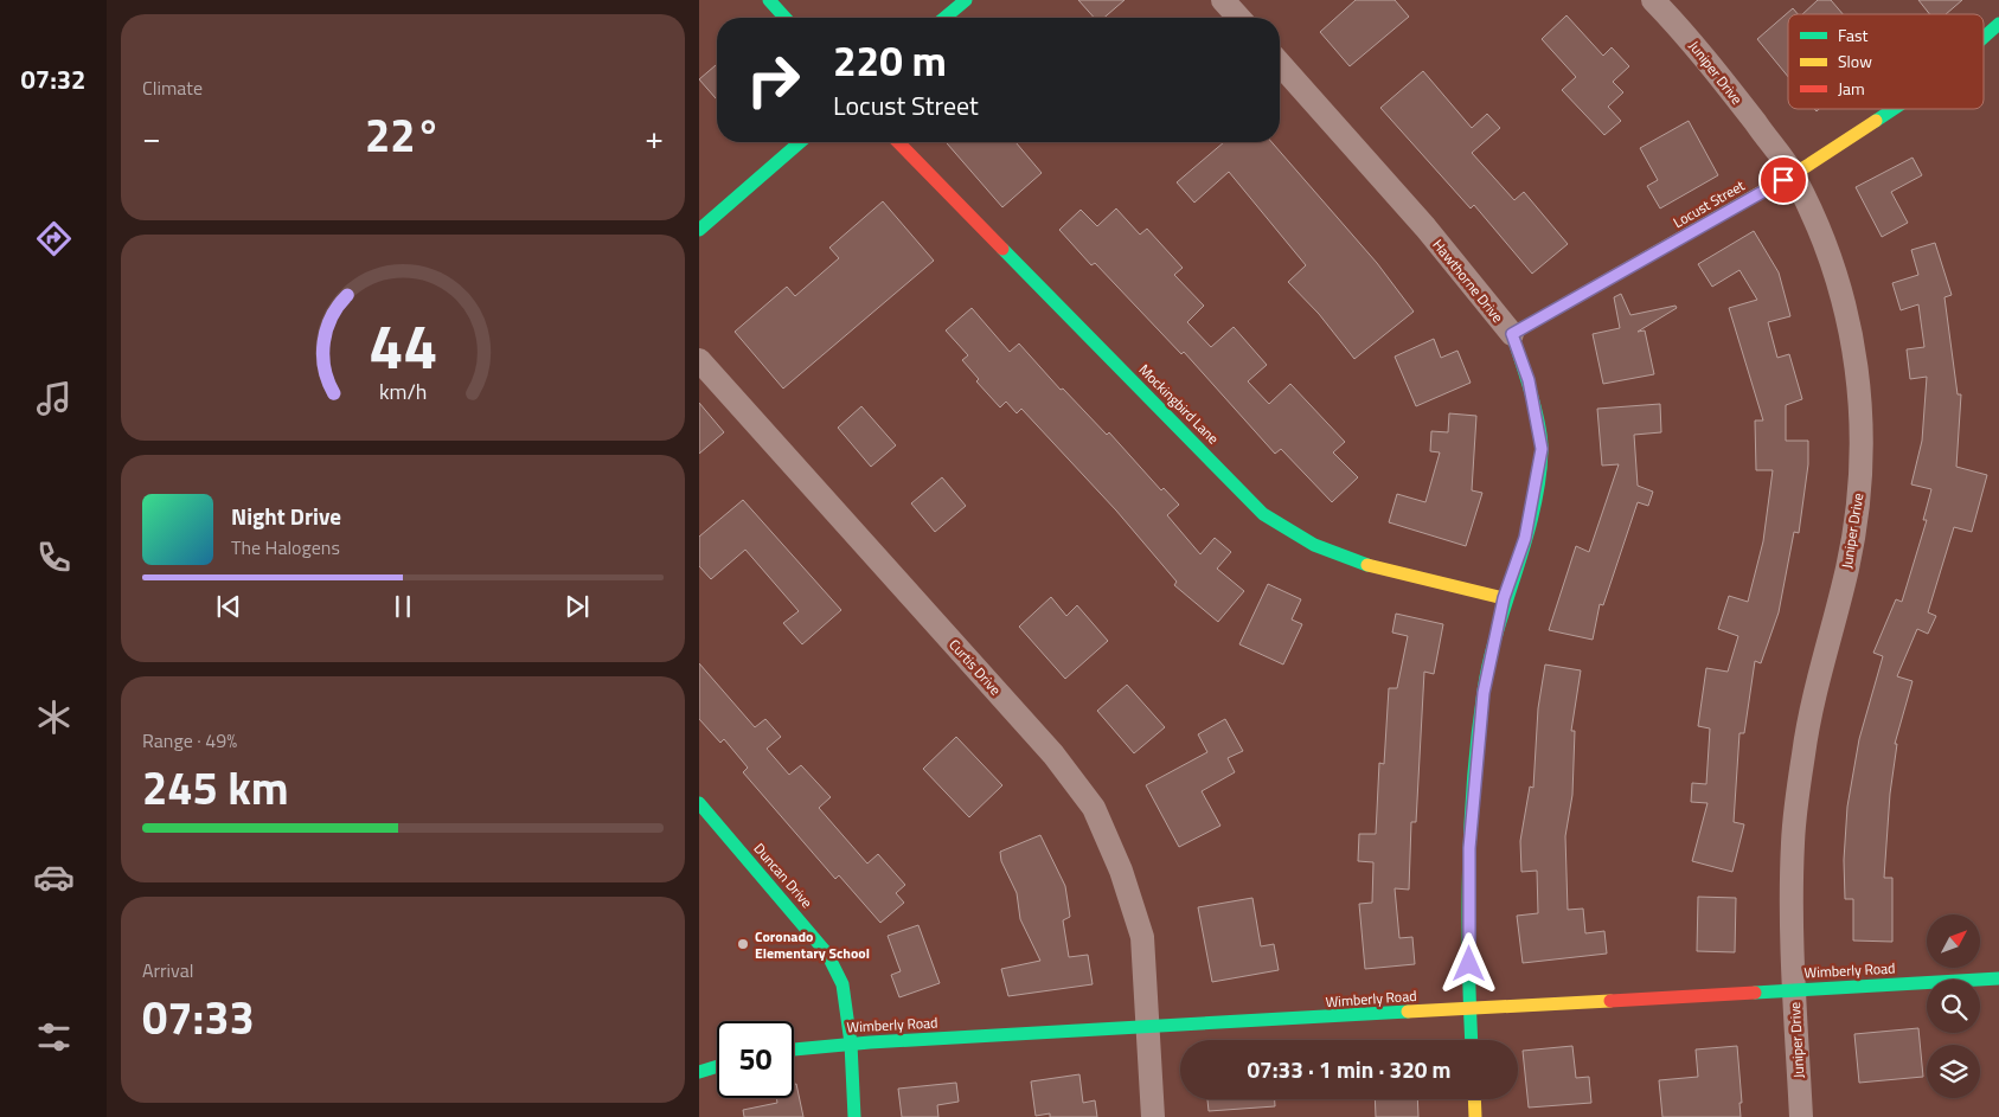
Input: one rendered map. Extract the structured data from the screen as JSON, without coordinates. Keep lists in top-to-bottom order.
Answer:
{
  "streets": {
    "main road": [
      "Locust Street",
      "Hawthorne Drive",
      "Mockingbird Lane",
      "Duncan Drive",
      "Wimberly Road"
    ],
    "street": ["Juniper Drive", "Curtis Drive"]
  },
  "crossings": [
    ["Juniper Drive", "Locust Street"],
    ["Juniper Drive", "Wimberly Road"],
    ["Locust Street", "Hawthorne Drive"],
    ["Hawthorne Drive", "Mockingbird Lane"],
    ["Hawthorne Drive", "Wimberly Road"],
    ["Curtis Drive", "Wimberly Road"],
    ["Duncan Drive", "Wimberly Road"]
  ],
  "places": ["Coronado Elementary School"],
  "legend": ["Fast", "Slow", "Jam"],
  "north": "top right",
  "page": {
    "tabs": "07:32",
    "tile": [
      "Climate",
      ["Range · 49%", "245 km"],
      ["Arrival", "07:33"]
    ],
    "turn": ["220 m", "Locust Street"],
    "heat": ["−", "22°", "+"],
    "song": ["Night Drive", "The Halogens"],
    "limit": "50",
    "trip": "07:33 · 1 min · 320 m",
    "gauge": ["44", "km/h"]
  }
}
